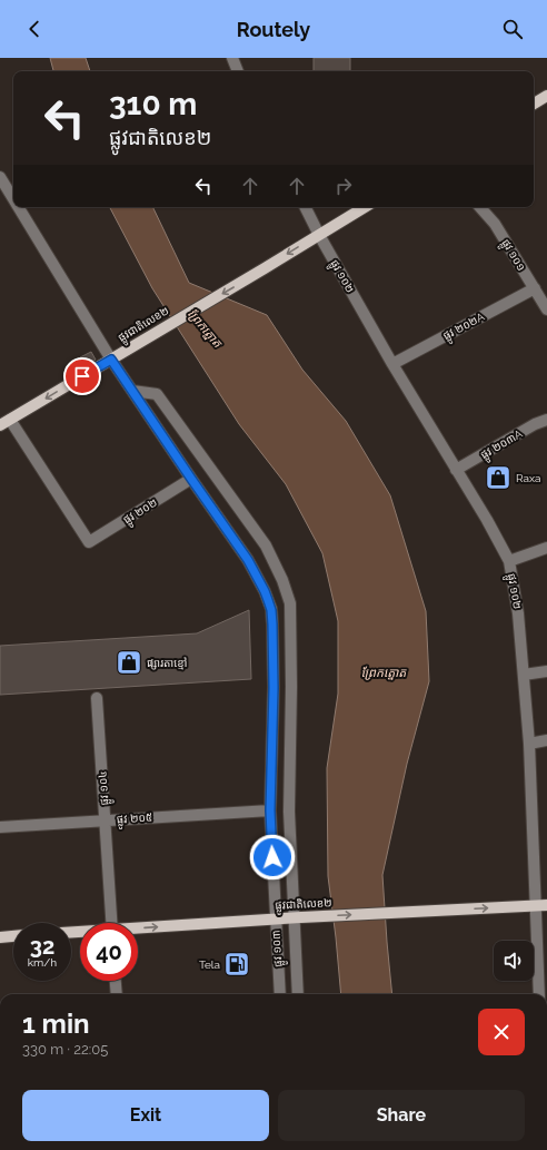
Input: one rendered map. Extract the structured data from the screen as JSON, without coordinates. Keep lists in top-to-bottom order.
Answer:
{
  "streets": {
    "main road": ["ផ្លូវជាតិលេខ២"],
    "street": [
      "ផ្លូវ ១០១",
      "ផ្លូវ ១០២",
      "ផ្លូវ ២០២A",
      "ផ្លូវ ២០៣A",
      "ផ្លូវ ២០២",
      "ផ្លូវ ១០៤",
      "ផ្លូវ ២០៥",
      "ផ្លូវ ១០៣"
    ]
  },
  "crossings": [
    ["ផ្លូវ ១០១", "ផ្លូវ ២០២A"],
    ["ផ្លូវ ១០២", "ផ្លូវជាតិលេខ២"],
    ["ផ្លូវ ១០២", "ផ្លូវ ២០២A"],
    ["ផ្លូវ ១០២", "ផ្លូវ ២០៣A"],
    ["ផ្លូវជាតិលេខ២", "ផ្លូវ ២០២"],
    ["ផ្លូវជាតិលេខ២", "ផ្លូវ ១០៣"],
    ["ផ្លូវ ២០២", "ផ្លូវ ១០៣"],
    ["ផ្លូវ ១០៤", "ផ្លូវ ២០៥"],
    ["ផ្លូវ ២០៥", "ផ្លូវ ១០៣"]
  ],
  "water": ["ព្រែកត្នោត"],
  "places": {
    "shop": ["Raxa", "ផ្សារតាខ្មៅ"],
    "fuel station": ["Tela"]
  },
  "page": {
    "header": "Routely",
    "turn": ["310 m", "ផ្លូវជាតិលេខ២"],
    "speed": "32 km/h",
    "limit": "40",
    "heading": ["1 min", "330 m · 22:05"],
    "buttons": ["Exit", "Share"]
  }
}
